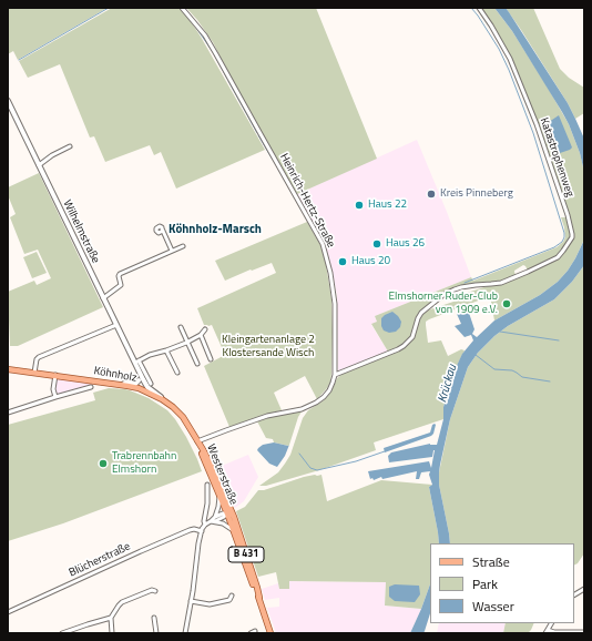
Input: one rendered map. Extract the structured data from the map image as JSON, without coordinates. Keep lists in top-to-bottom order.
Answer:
{
  "streets": {
    "main road": [
      "Wilhelmstraße",
      "Köhnholz",
      "Westerstraße",
      "B 431"
    ],
    "street": ["Katastrophenweg", "Heinrich-Hertz-Straße", "Blücherstraße"]
  },
  "crossings": [
    ["Katastrophenweg", "Heinrich-Hertz-Straße"],
    ["Heinrich-Hertz-Straße", "Köhnholz"],
    ["Heinrich-Hertz-Straße", "Westerstraße"],
    ["Wilhelmstraße", "Köhnholz"],
    ["Köhnholz", "Westerstraße"]
  ],
  "districts": ["Köhnholz-Marsch"],
  "water": ["Krückau"],
  "parks": ["Kleingartenanlage 2 Klostersande Wisch"],
  "places": [
    "Kreis Pinneberg",
    "Haus 22",
    "Haus 26",
    "Haus 20",
    "Elmshorner Ruder-Club von 1909 e.V.",
    "Trabrennbahn Elmshorn"
  ],
  "legend": ["Straße", "Park", "Wasser"]
}
